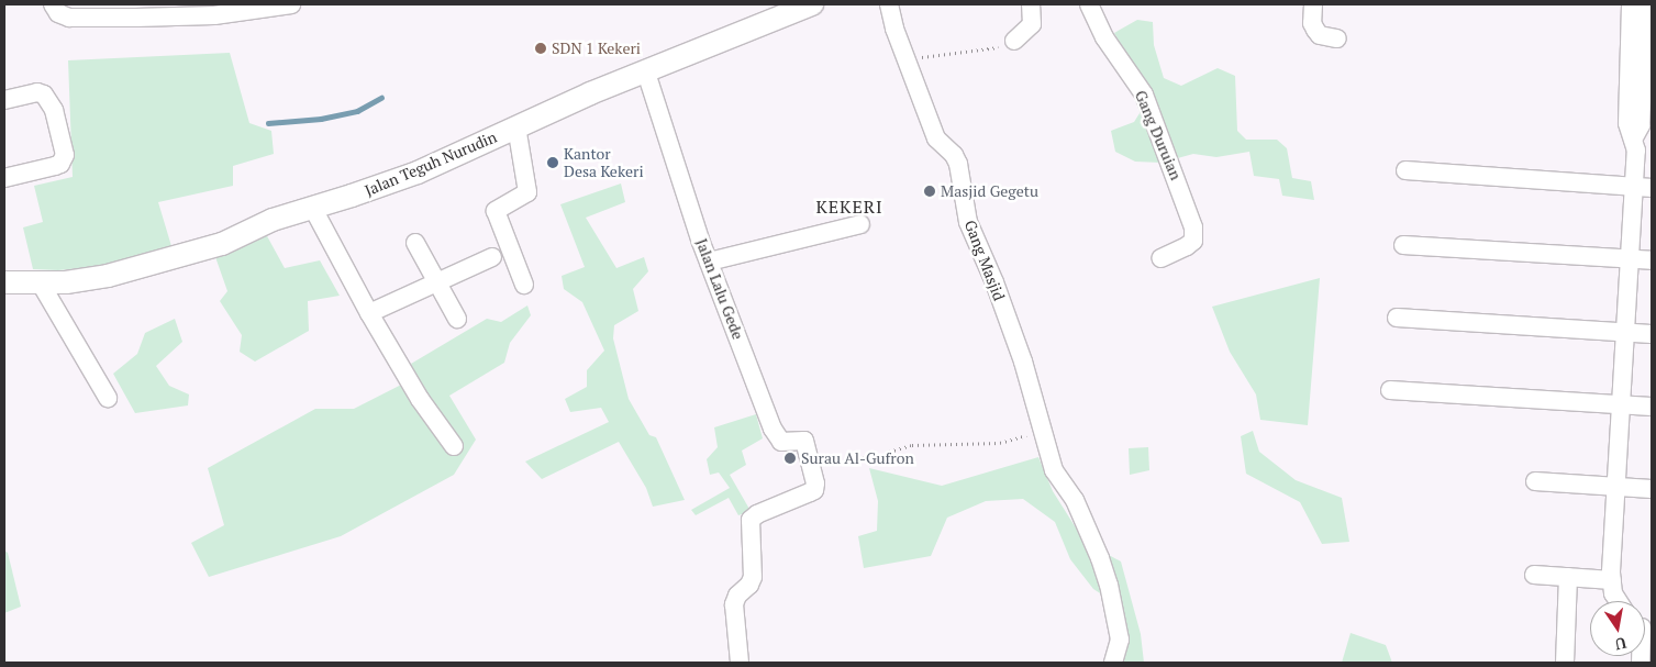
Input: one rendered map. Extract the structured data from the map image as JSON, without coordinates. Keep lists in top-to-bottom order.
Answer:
{
  "streets": {
    "street": [
      "Gang Duruian",
      "Jalan Teguh Nurudin",
      "Gang Masjid",
      "Jalan Lalu Gede"
    ]
  },
  "crossings": [
    ["Jalan Teguh Nurudin", "Jalan Lalu Gede"]
  ],
  "districts": ["KEKERI"],
  "places": [
    "SDN 1 Kekeri",
    "Kantor Desa Kekeri",
    "Masjid Gegetu",
    "Surau Al-Gufron"
  ],
  "north": "bottom"
}
